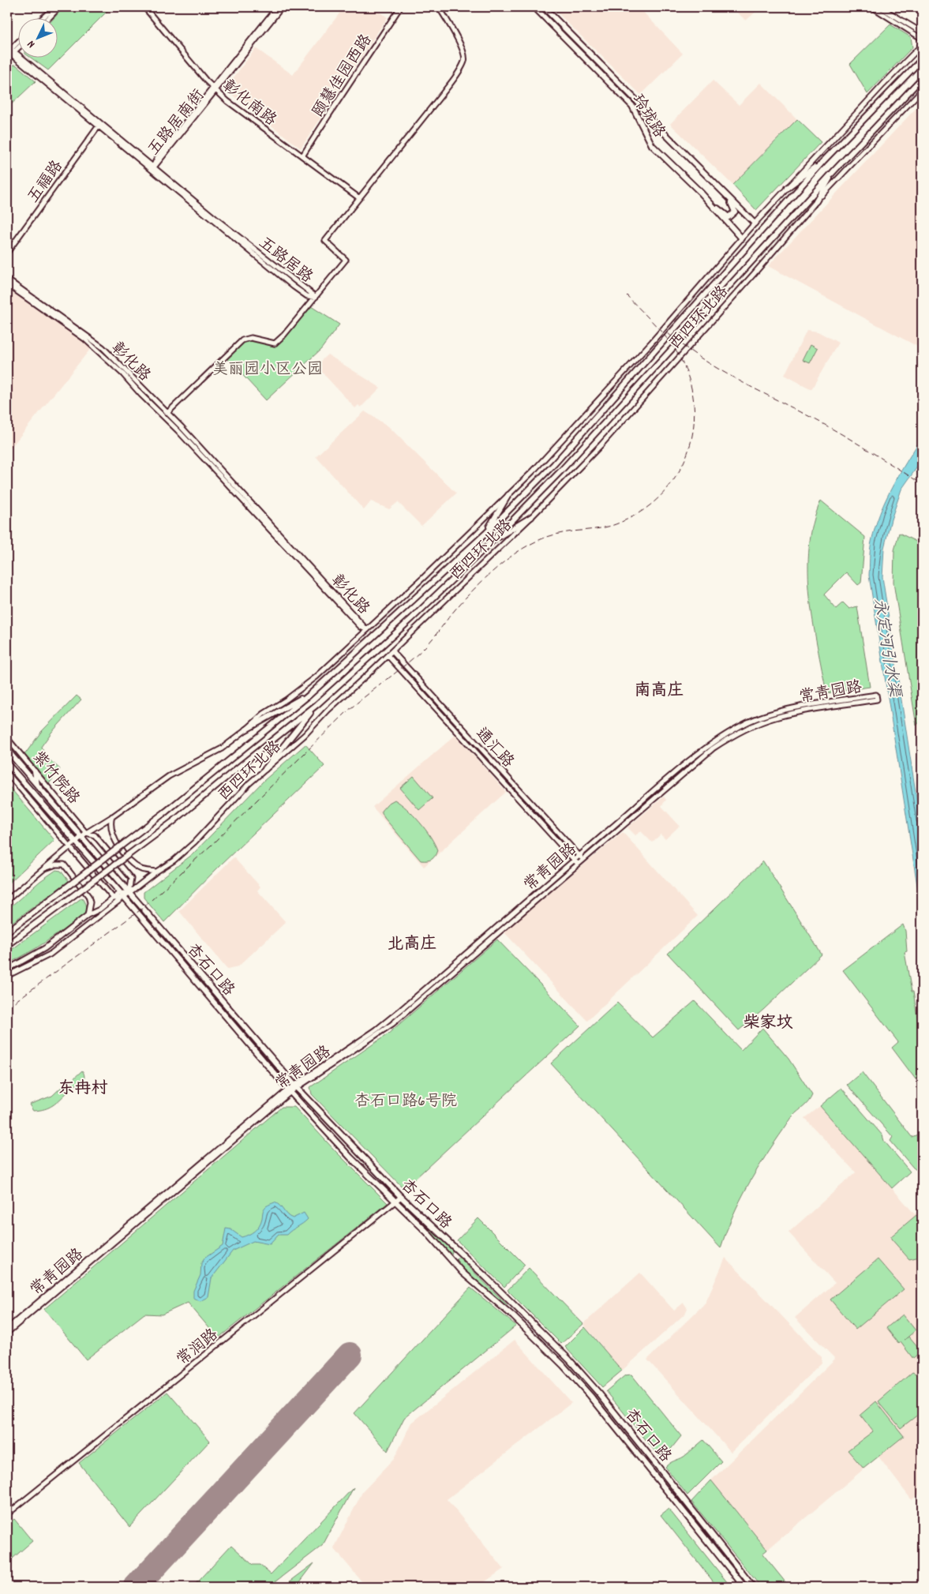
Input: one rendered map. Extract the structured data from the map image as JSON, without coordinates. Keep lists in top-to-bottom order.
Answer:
{
  "streets": {
    "main road": [
      "玲珑路",
      "西四环北路",
      "紫竹院路",
      "杏石口路"
    ],
    "street": [
      "颐慧佳园西路",
      "彰化南路",
      "五路居南街",
      "五福路",
      "五路居路",
      "彰化路",
      "常青园路",
      "通汇路",
      "常润路"
    ]
  },
  "crossings": [
    ["彰化南路", "五路居南街"],
    ["玲珑路", "西四环北路"],
    ["五路居南街", "五路居路"],
    ["五福路", "五路居路"],
    ["西四环北路", "彰化路"],
    ["西四环北路", "通汇路"],
    ["西四环北路", "紫竹院路"],
    ["西四环北路", "杏石口路"],
    ["常青园路", "通汇路"],
    ["常青园路", "杏石口路"],
    ["紫竹院路", "杏石口路"],
    ["杏石口路", "常润路"]
  ],
  "districts": [
    "南高庄",
    "北高庄",
    "柴家坟",
    "东冉村"
  ],
  "water": ["永定河引水渠"],
  "parks": ["美丽园小区公园", "杏石口路6号院"],
  "north": "bottom left"
}
